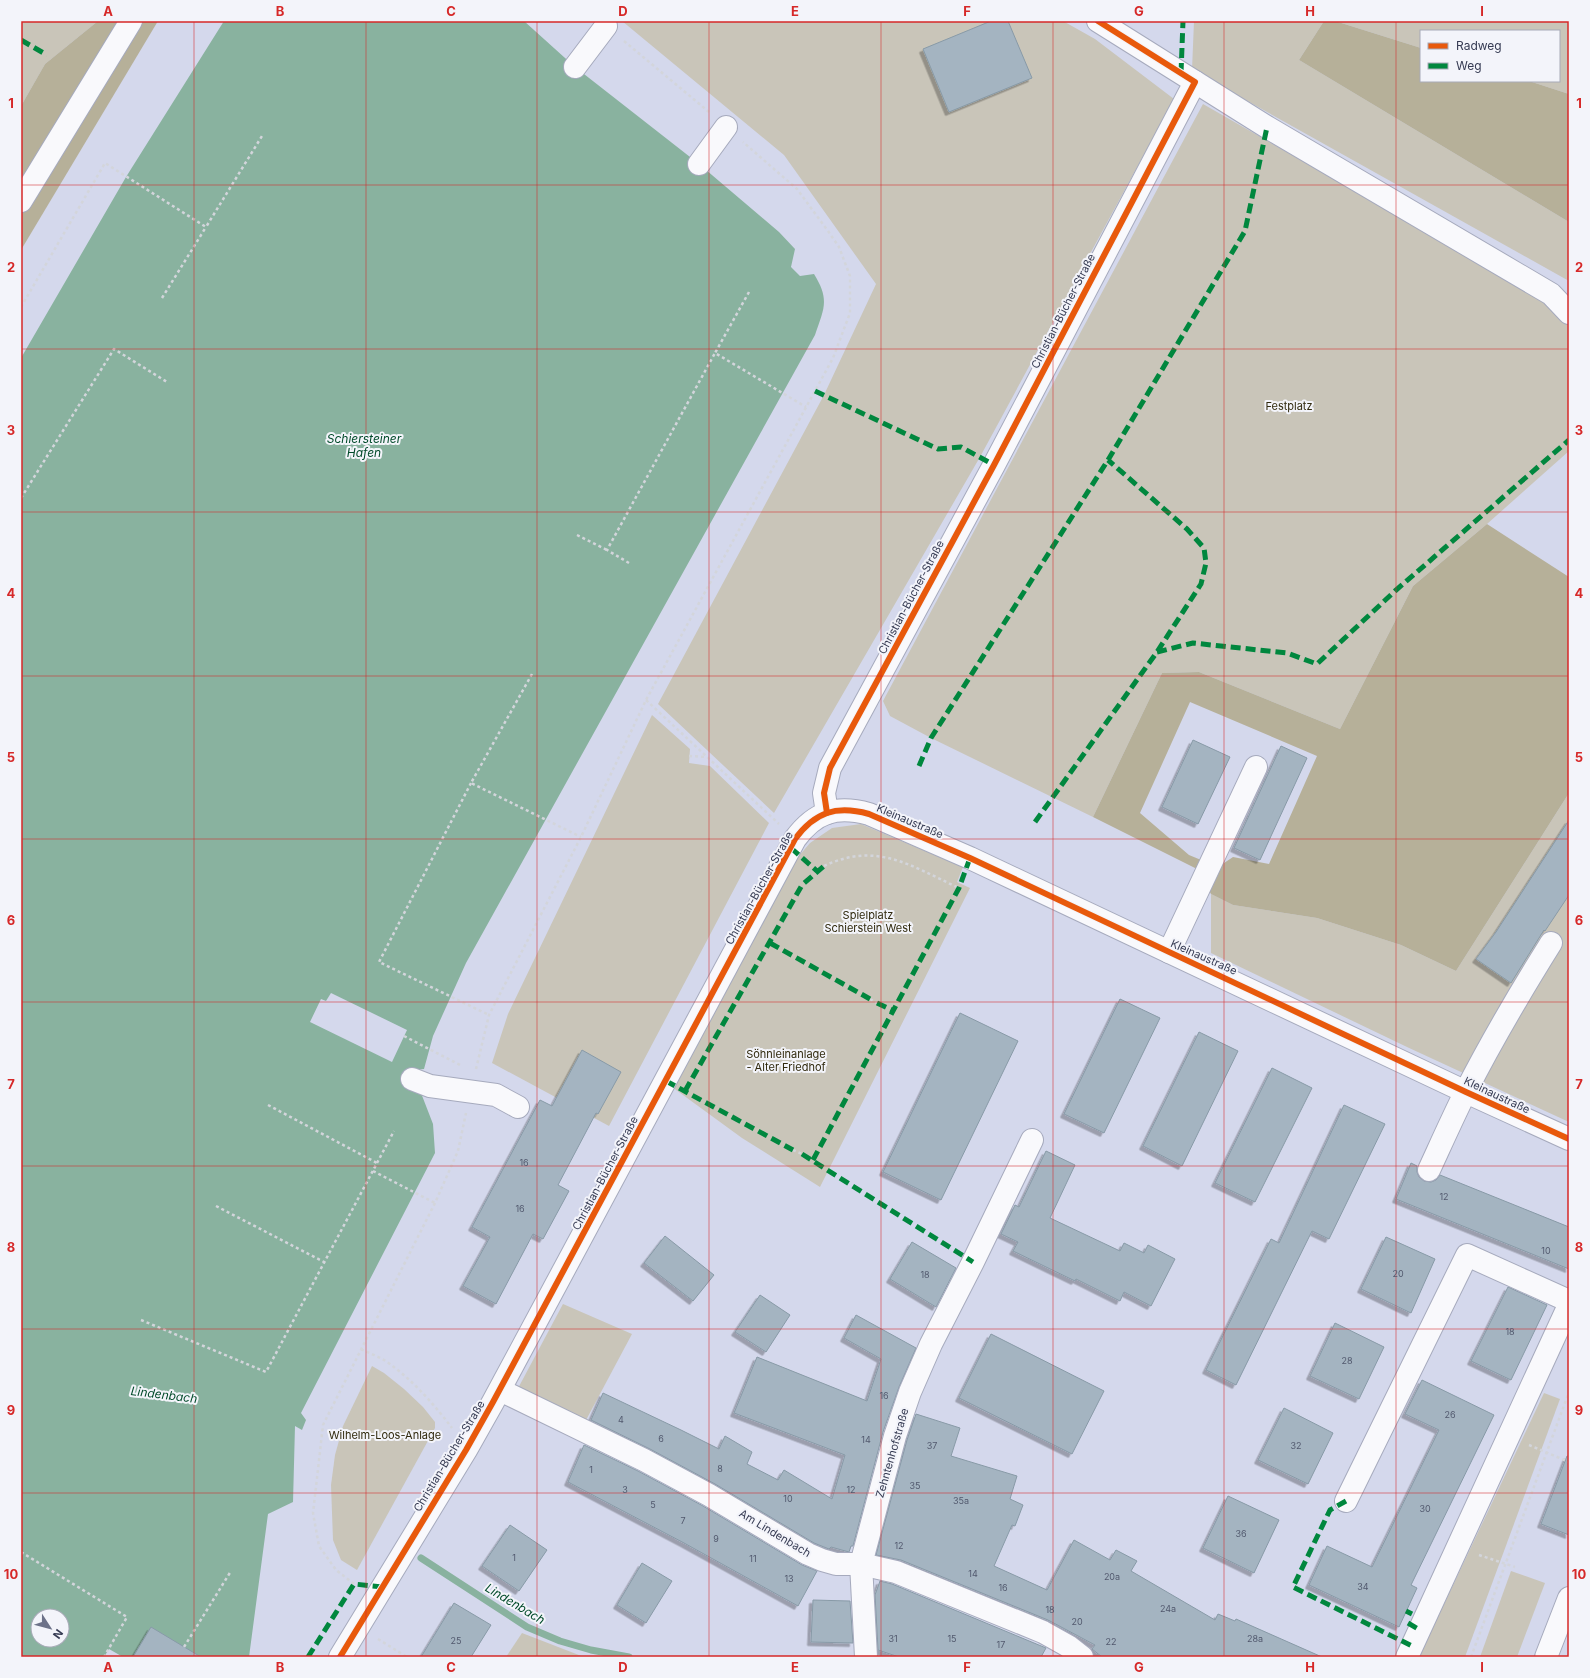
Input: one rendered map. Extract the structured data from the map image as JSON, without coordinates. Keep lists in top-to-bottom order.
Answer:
{
  "streets": {
    "street": [
      "Christian-Bücher-Straße",
      "Kleinaustraße",
      "Zehntenhofstraße",
      "Am Lindenbach"
    ]
  },
  "crossings": [
    ["Christian-Bücher-Straße", "Kleinaustraße"],
    ["Christian-Bücher-Straße", "Am Lindenbach"],
    ["Zehntenhofstraße", "Am Lindenbach"]
  ],
  "water": ["Schiersteiner Hafen", "Lindenbach"],
  "parks": [
    "Festplatz",
    "Spielplatz Schierstein West",
    "Söhnleinanlage - Alter Friedhof",
    "Wilhelm-Loos-Anlage"
  ],
  "house_numbers": [
    "16",
    "12",
    "16",
    "10",
    "20",
    "18",
    "18",
    "28",
    "16",
    "26",
    "4",
    "6",
    "14",
    "37",
    "32",
    "8",
    "1",
    "35",
    "3",
    "12",
    "10",
    "35a",
    "5",
    "30",
    "7",
    "36",
    "9",
    "12",
    "1",
    "11",
    "14",
    "20a",
    "13",
    "34",
    "16",
    "24a",
    "18",
    "20",
    "31",
    "15",
    "28a",
    "25",
    "22",
    "17"
  ],
  "legend": ["Radweg", "Weg"],
  "north": "bottom right",
  "grid": {
    "columns": [
      "A",
      "B",
      "C",
      "D",
      "E",
      "F",
      "G",
      "H",
      "I"
    ],
    "rows": [
      "1",
      "2",
      "3",
      "4",
      "5",
      "6",
      "7",
      "8",
      "9",
      "10"
    ]
  }
}
